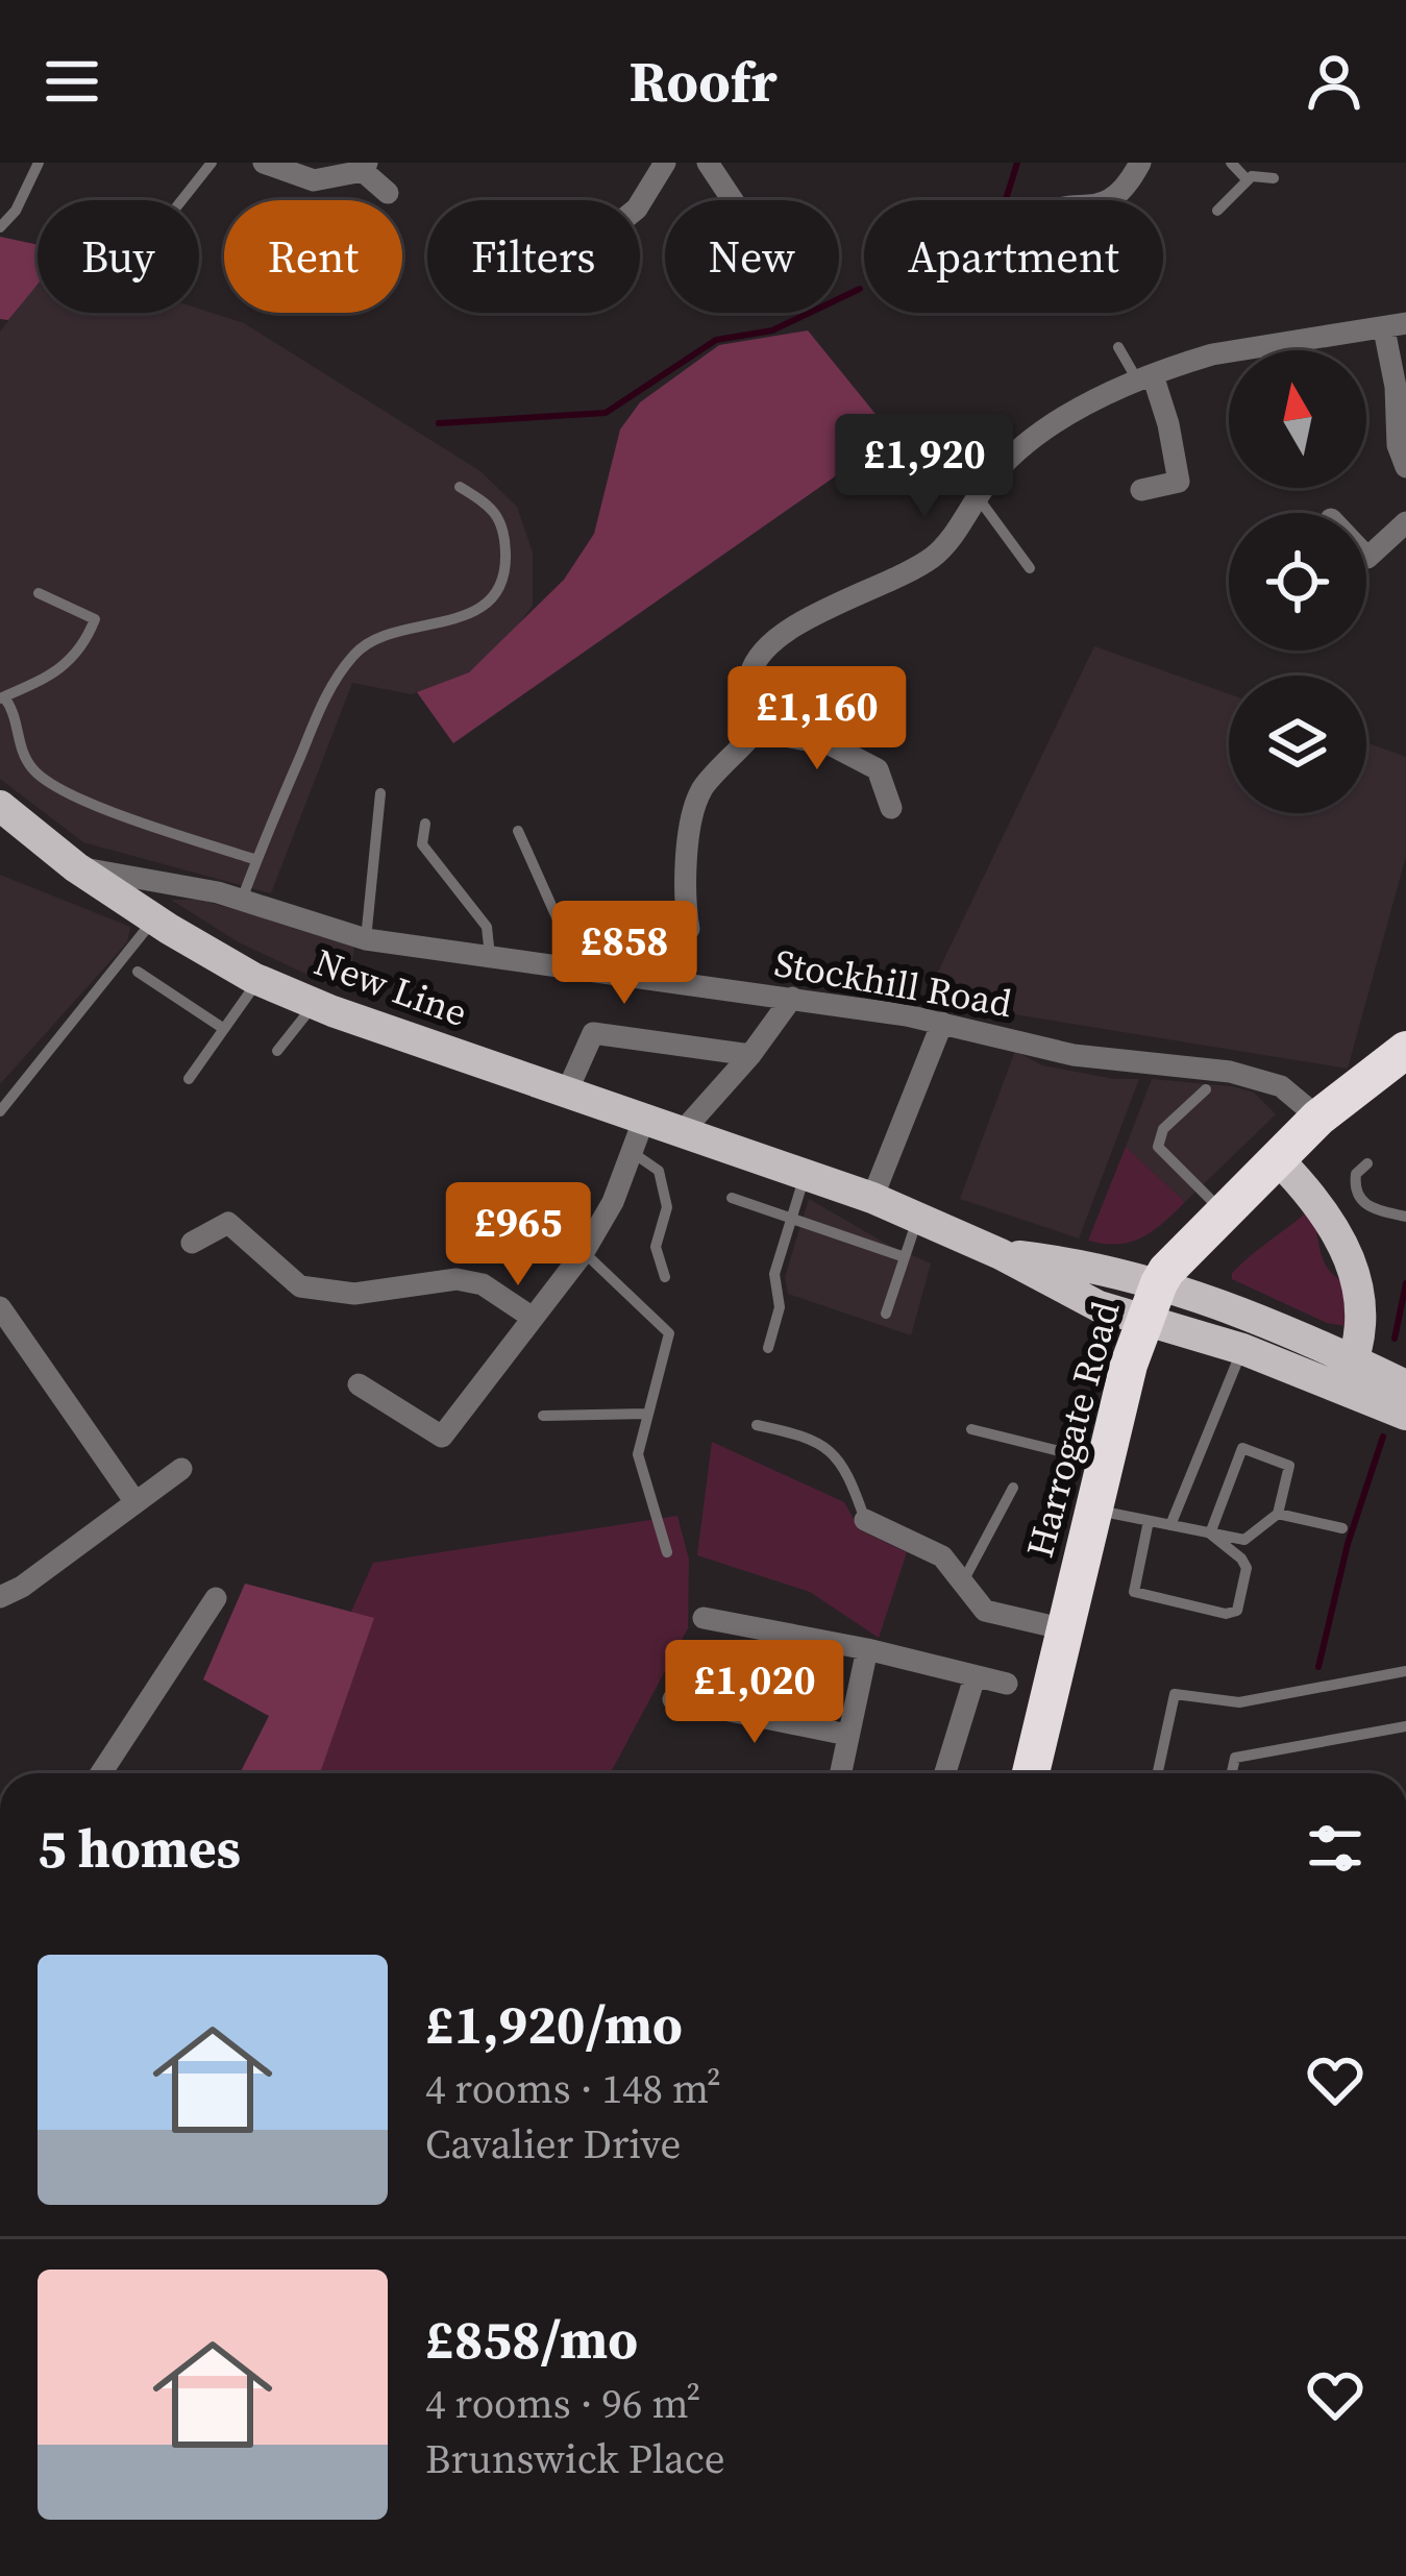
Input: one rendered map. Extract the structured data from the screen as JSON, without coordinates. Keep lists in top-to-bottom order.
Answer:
{
  "streets": {
    "highway": ["Harrogate Road"],
    "main road": ["New Line"],
    "street": ["Stockhill Road"]
  },
  "crossings": [
    ["Stockhill Road", "New Line"],
    ["Stockhill Road", "Harrogate Road"],
    ["New Line", "Harrogate Road"]
  ],
  "north": "top",
  "page": {
    "header": "Roofr",
    "chip": [
      "Buy",
      "Rent",
      "Filters",
      "New",
      "Apartment"
    ],
    "price": [
      "£1,920",
      "£1,160",
      "£858",
      "£965",
      "£1,020"
    ],
    "heading": "5 homes",
    "list": [
      {
        "name": "£1,920/mo",
        "note": "4 rooms · 148 m² · Cavalier Drive"
      },
      {
        "name": "£858/mo",
        "note": "4 rooms · 96 m² · Brunswick Place"
      }
    ]
  }
}
